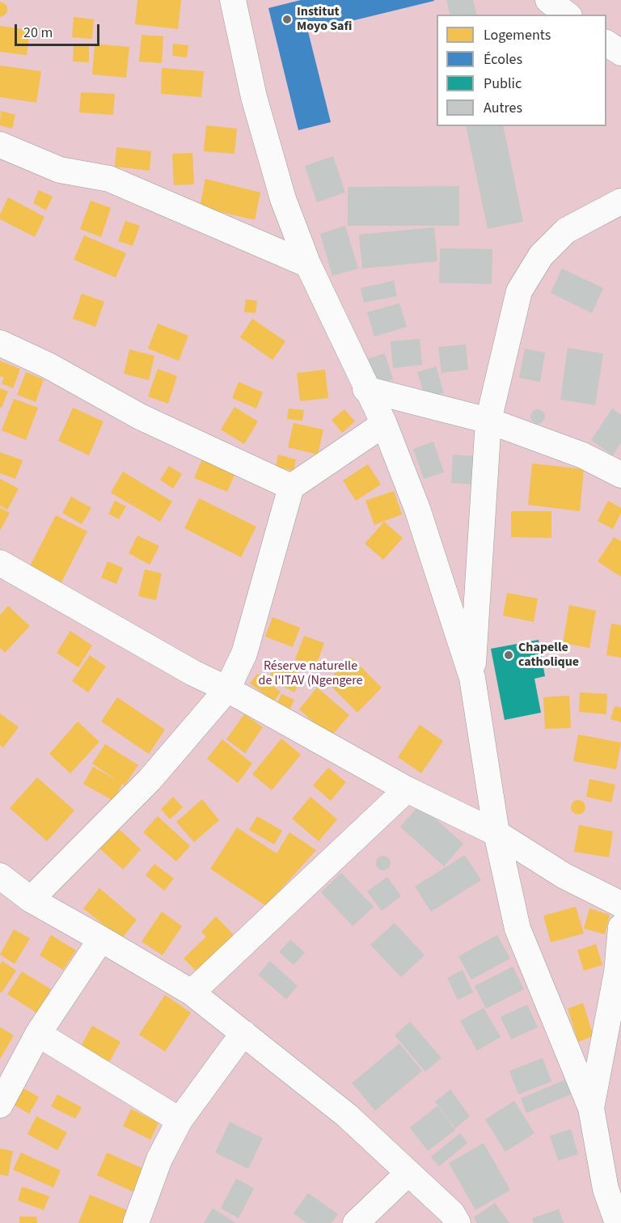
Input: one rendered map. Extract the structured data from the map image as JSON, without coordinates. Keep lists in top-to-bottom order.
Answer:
{
  "parks": ["Réserve naturelle de l'ITAV (Ngengere"],
  "places": ["Institut Moyo Safi", "Chapelle catholique"],
  "legend": [
    "Logements",
    "Écoles",
    "Public",
    "Autres"
  ],
  "scale_bar": "20 m"
}
